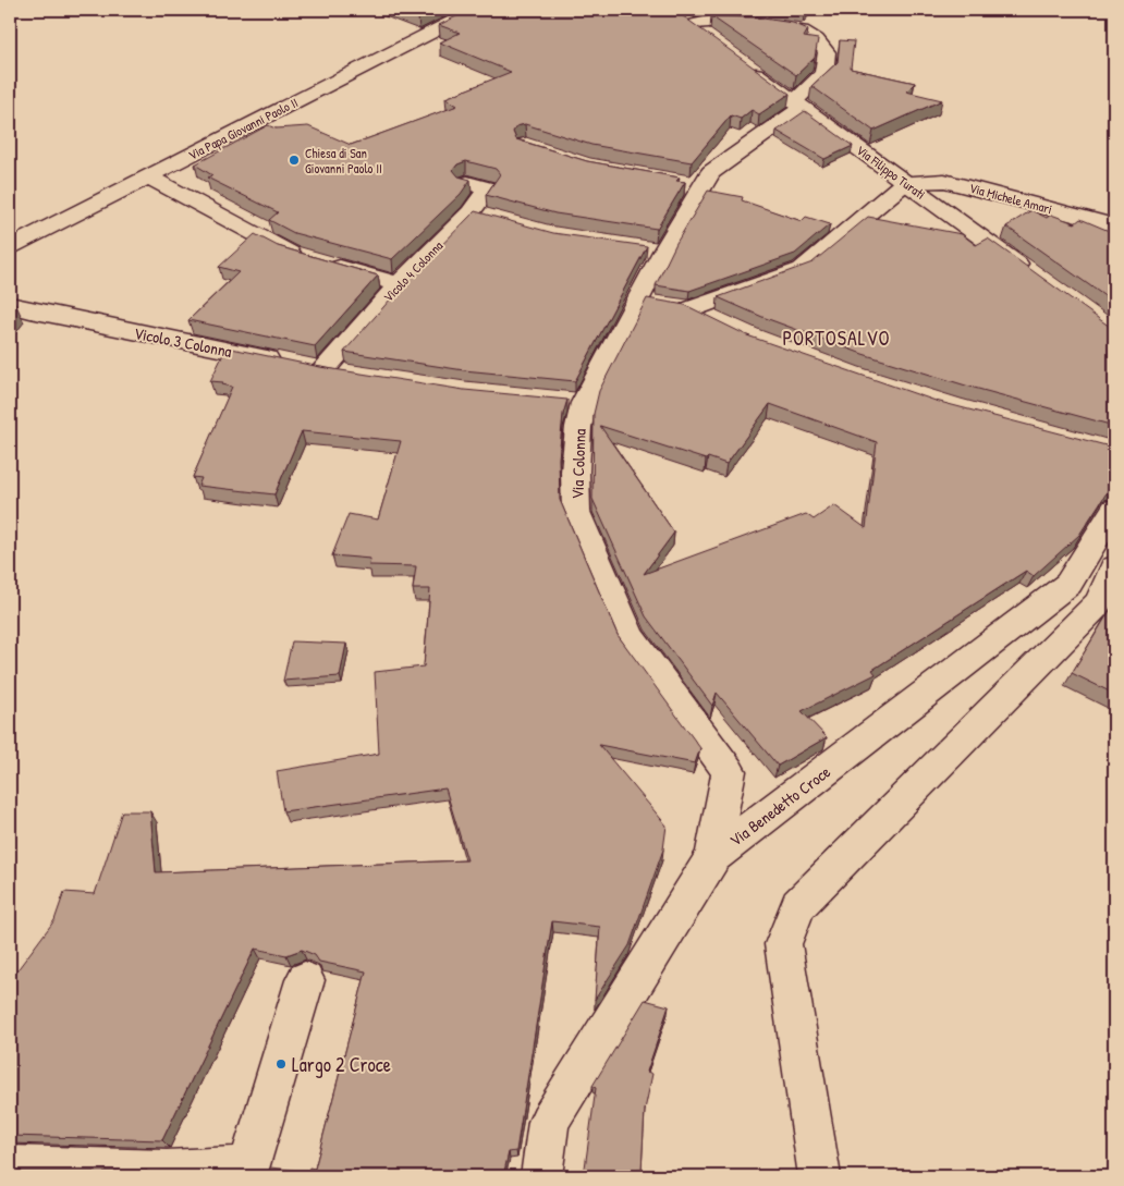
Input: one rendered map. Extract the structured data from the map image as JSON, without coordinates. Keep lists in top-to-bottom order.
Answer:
{
  "streets": {
    "street": [
      "Via Papa Giovanni Paolo II",
      "Via Filippo Turati",
      "Via Michele Amari",
      "Vicolo 4 Colonna",
      "Vicolo 3 Colonna",
      "Via Colonna",
      "Via Benedetto Croce"
    ]
  },
  "crossings": [
    ["Via Filippo Turati", "Via Michele Amari"],
    ["Via Filippo Turati", "Via Colonna"],
    ["Vicolo 4 Colonna", "Vicolo 3 Colonna"],
    ["Via Colonna", "Via Benedetto Croce"]
  ],
  "districts": ["PORTOSALVO"],
  "places": ["Chiesa di San Giovanni Paolo II", "Largo 2 Croce"]
}
